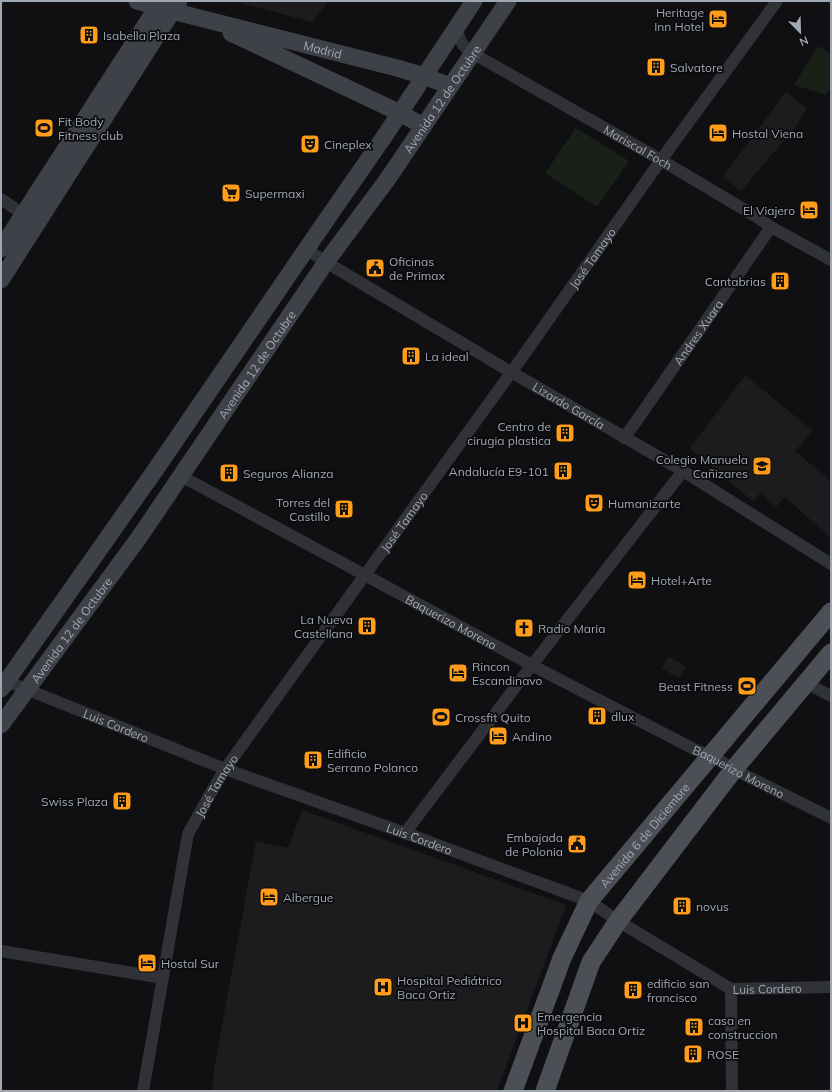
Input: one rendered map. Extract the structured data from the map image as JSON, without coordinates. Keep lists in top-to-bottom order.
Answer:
{
  "streets": {
    "main road": ["Madrid", "Avenida 12 de Octubre", "Avenida 6 de Diciembre"],
    "street": [
      "Mariscal Foch",
      "José Tamayo",
      "Andres Xuara",
      "Lizardo García",
      "Baquerizo Moreno",
      "Luis Cordero"
    ]
  },
  "crossings": [
    ["Madrid", "Avenida 12 de Octubre"],
    ["Avenida 12 de Octubre", "Mariscal Foch"],
    ["Avenida 12 de Octubre", "Lizardo García"],
    ["Avenida 12 de Octubre", "Baquerizo Moreno"],
    ["Avenida 12 de Octubre", "Luis Cordero"],
    ["Mariscal Foch", "José Tamayo"],
    ["Mariscal Foch", "Andres Xuara"],
    ["José Tamayo", "Lizardo García"],
    ["José Tamayo", "Baquerizo Moreno"],
    ["José Tamayo", "Luis Cordero"],
    ["Andres Xuara", "Lizardo García"],
    ["Baquerizo Moreno", "Avenida 6 de Diciembre"],
    ["Luis Cordero", "Avenida 6 de Diciembre"]
  ],
  "places": {
    "hotel": [
      "Heritage Inn Hotel",
      "Hostal Viena",
      "El Viajero",
      "Hotel+Arte",
      "Rincon Escandinavo",
      "Andino",
      "Albergue",
      "Hostal Sur"
    ],
    "building": [
      "Isabella Plaza",
      "Salvatore",
      "Cantabrias",
      "La ideal",
      "Centro de cirugia plastica",
      "Andalucía E9-101",
      "Seguros Alianza",
      "Torres del Castillo",
      "La Nueva Castellana",
      "dlux",
      "Edificio Serrano Polanco",
      "Swiss Plaza",
      "novus",
      "edificio san francisco",
      "casa en construccion",
      "ROSE"
    ],
    "sports": ["Fit Body Fitness club", "Beast Fitness", "Crossfit Quito"],
    "theatre": ["Cineplex", "Humanizarte"],
    "supermarket": ["Supermaxi"],
    "public building": ["Oficinas de Primax", "Embajada de Polonia"],
    "school or university": ["Colegio Manuela Cañizares"],
    "church": ["Radio Maria"],
    "hospital": ["Hospital Pediátrico Baca Ortiz", "Emergencia Hospital Baca Ortiz"]
  },
  "north": "bottom right"
}
